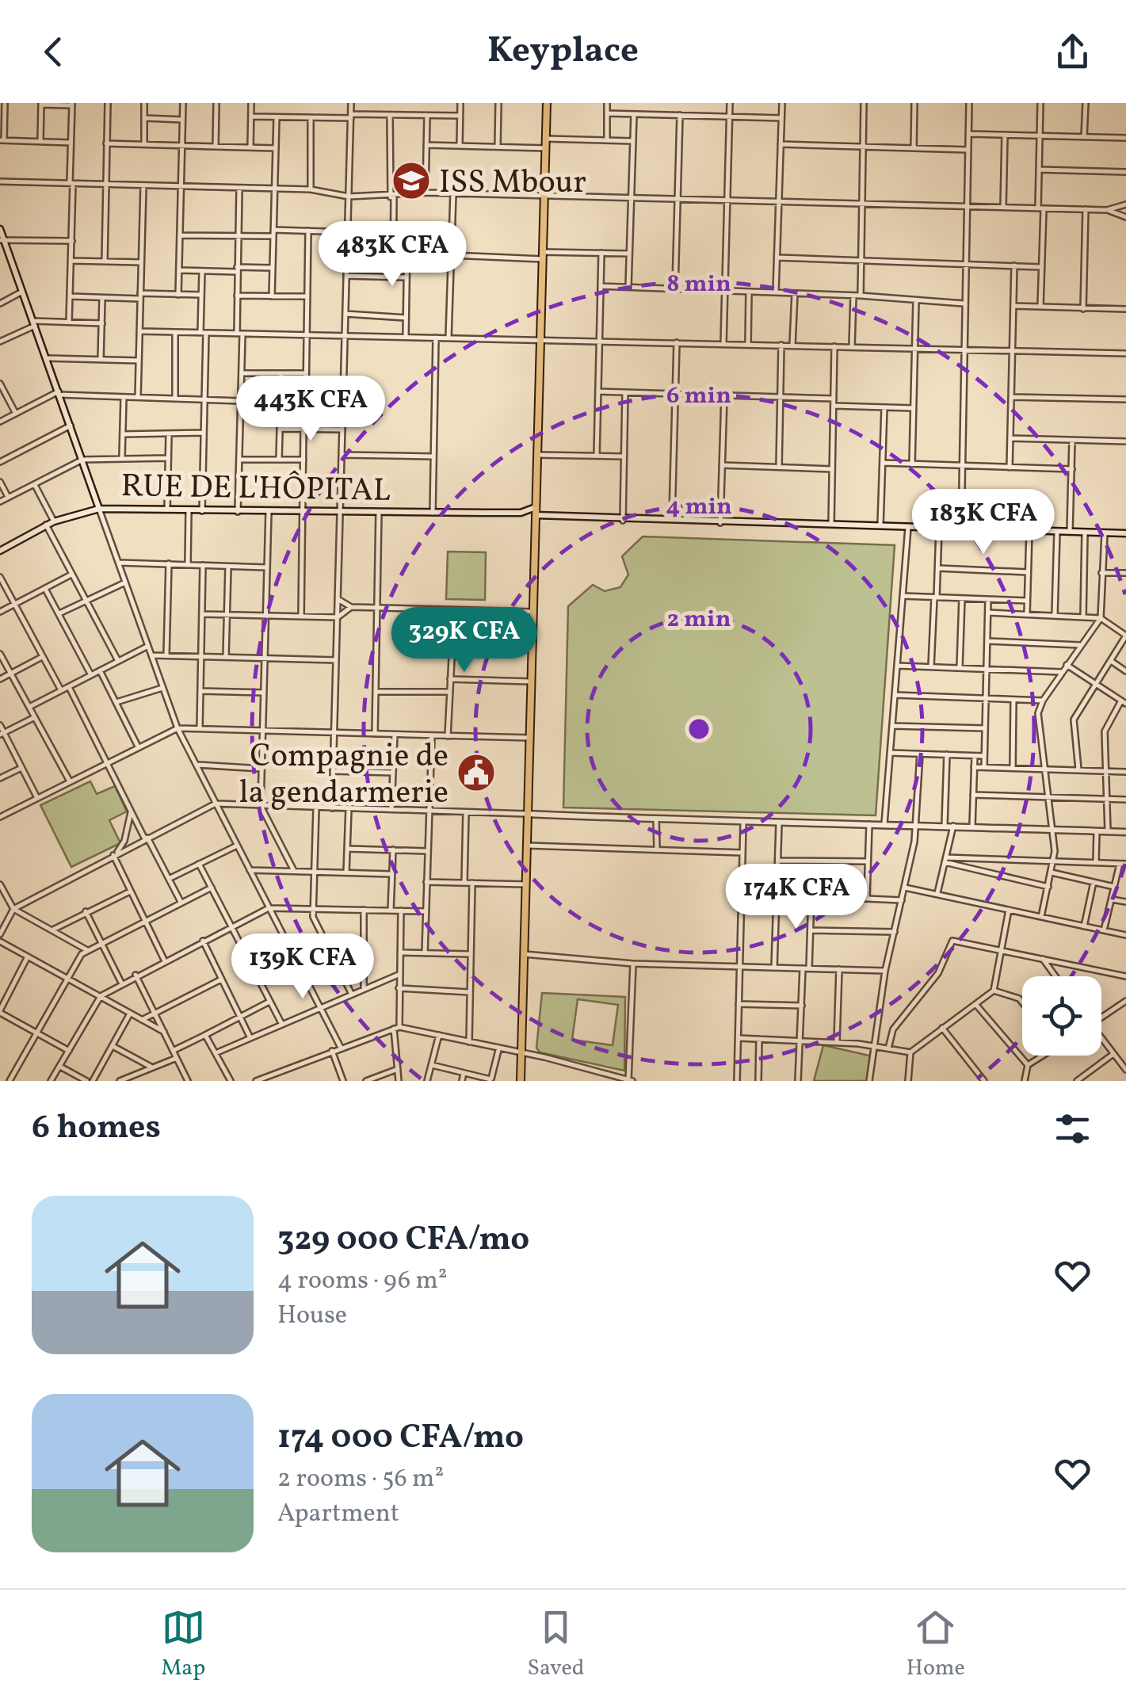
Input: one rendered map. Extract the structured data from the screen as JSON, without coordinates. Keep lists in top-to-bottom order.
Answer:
{
  "streets": {
    "main road": ["RUE DE L'HÔPITAL"]
  },
  "places": {
    "school or university": ["ISS Mbour"],
    "public building": ["Compagnie de la gendarmerie"]
  },
  "page": {
    "header": "Keyplace",
    "price": [
      "483K CFA",
      "443K CFA",
      "183K CFA",
      "329K CFA",
      "174K CFA",
      "139K CFA"
    ],
    "heading": "6 homes",
    "list": [
      {
        "name": "329 000 CFA/mo",
        "note": "4 rooms · 96 m² · House"
      },
      {
        "name": "174 000 CFA/mo",
        "note": "2 rooms · 56 m² · Apartment"
      }
    ],
    "tabs": ["Map", "Saved", "Home"]
  },
  "rings": [
    "8 min",
    "6 min",
    "4 min",
    "2 min"
  ]
}
